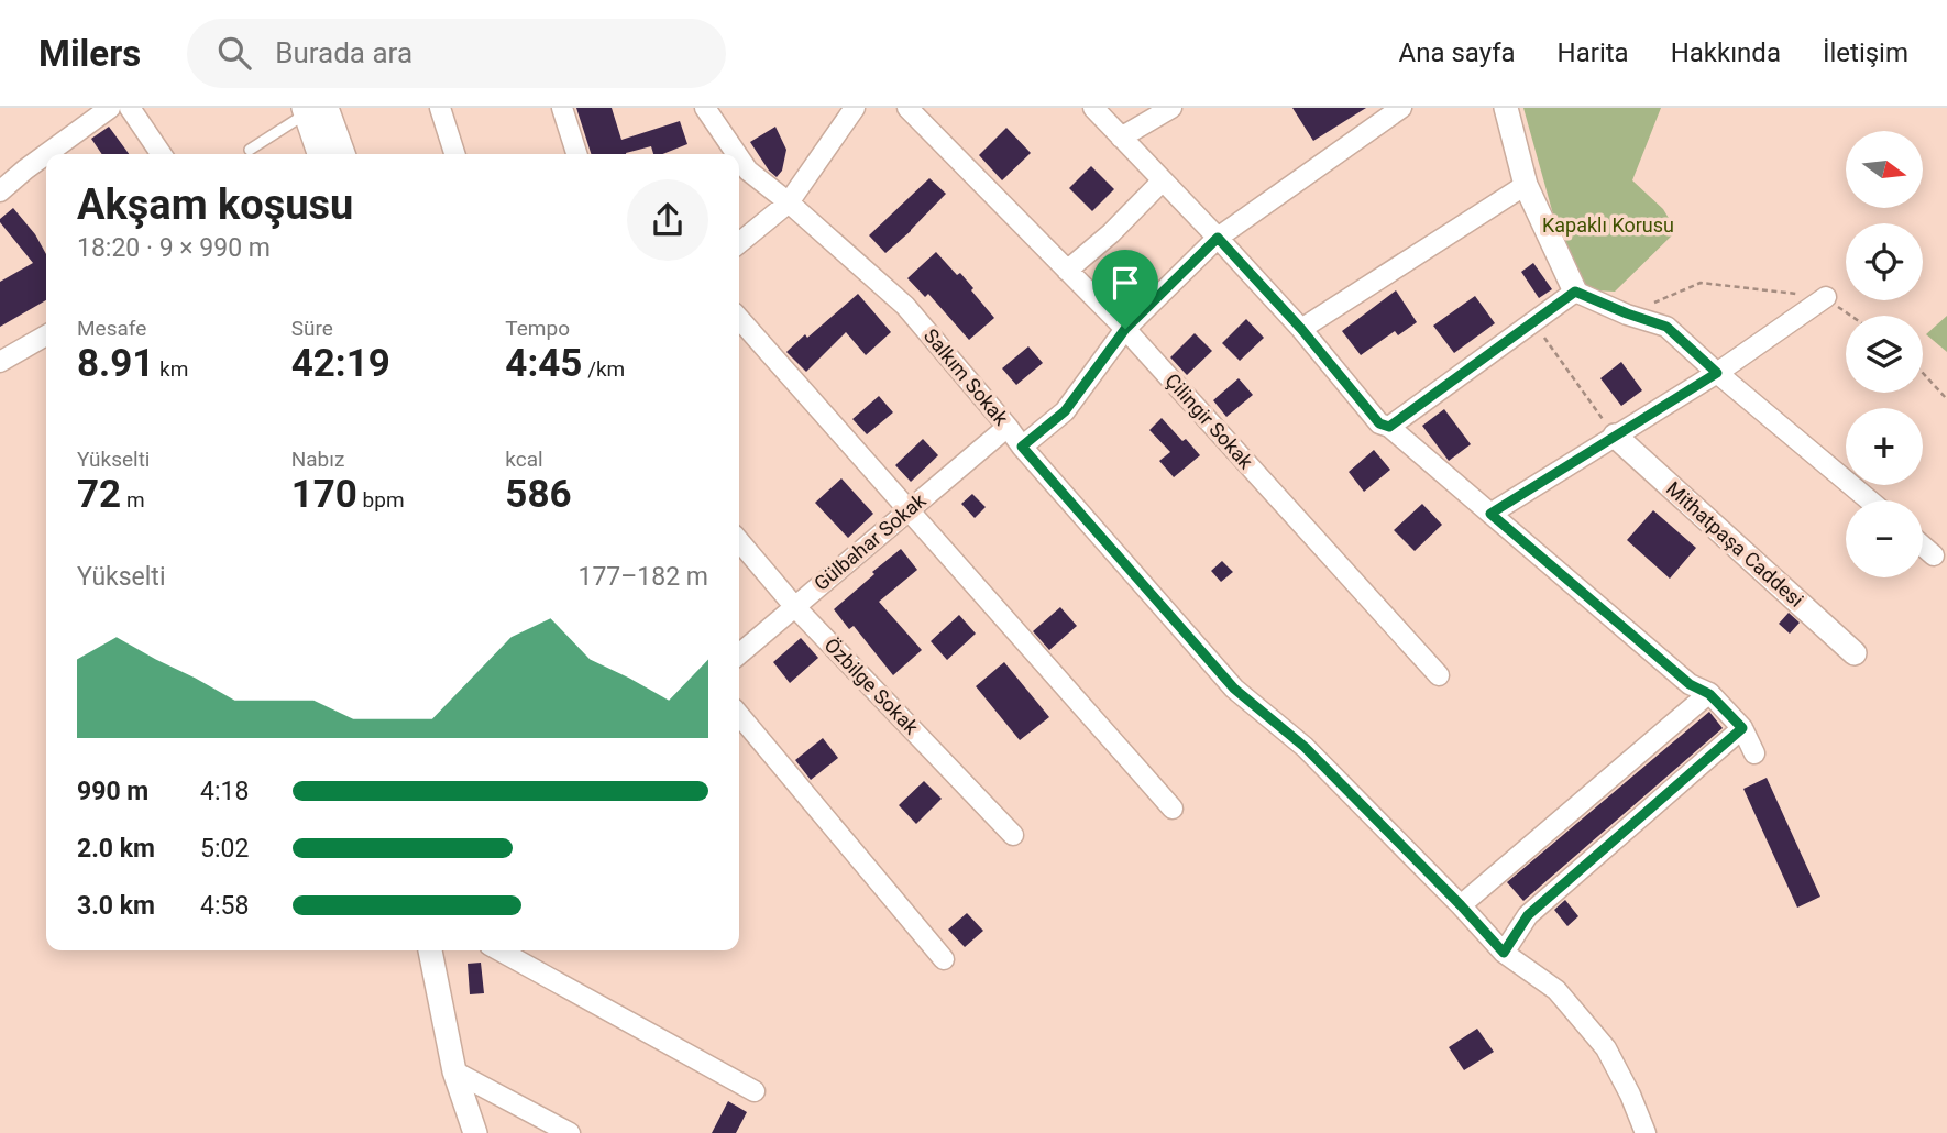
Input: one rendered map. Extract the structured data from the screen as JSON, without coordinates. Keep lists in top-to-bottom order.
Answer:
{
  "streets": {
    "street": [
      "Salkım Sokak",
      "Çilingir Sokak",
      "Gülbahar Sokak",
      "Mithatpaşa Caddesi",
      "Özbilge Sokak"
    ]
  },
  "crossings": [
    ["Salkım Sokak", "Gülbahar Sokak"],
    ["Gülbahar Sokak", "Özbilge Sokak"]
  ],
  "parks": ["Kapaklı Korusu"],
  "north": "right",
  "page": {
    "header": "Milers",
    "search": "Burada ara",
    "nav": [
      "Ana sayfa",
      "Harita",
      "Hakkında",
      "İletişim"
    ],
    "map_buttons": ["+", "−"],
    "heading": ["Akşam koşusu", "18:20 · 9 × 990 m"],
    "stats": [
      ["Mesafe", "8.91 km"],
      ["Süre", "42:19"],
      ["Tempo", "4:45 /km"],
      ["Yükselti", "72 m"],
      ["Nabız", "170 bpm"],
      ["kcal", "586"]
    ],
    "chart": ["Yükselti", "177–182 m"],
    "list": [
      {
        "name": "990 m",
        "note": "4:18"
      },
      {
        "name": "2.0 km",
        "note": "5:02"
      },
      {
        "name": "3.0 km",
        "note": "4:58"
      }
    ]
  }
}
